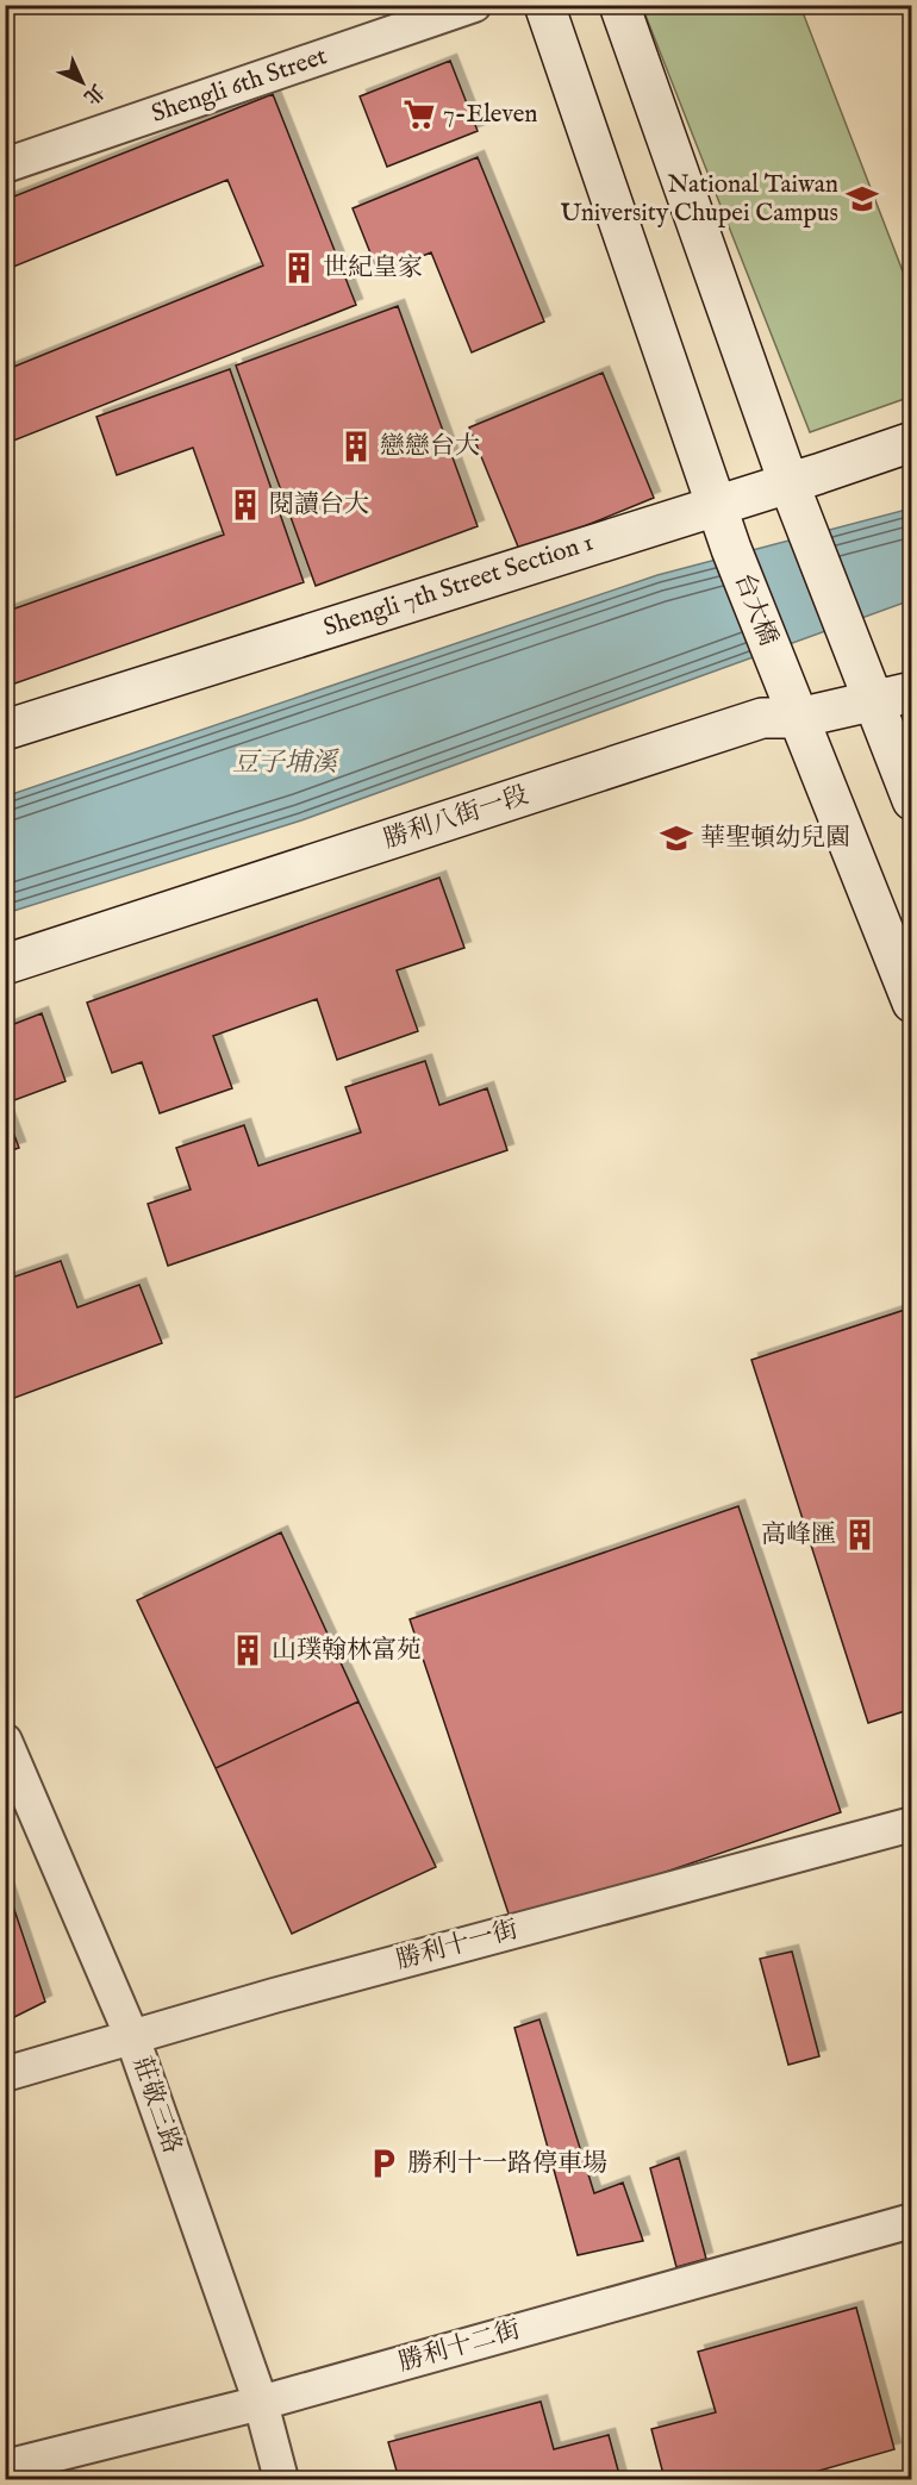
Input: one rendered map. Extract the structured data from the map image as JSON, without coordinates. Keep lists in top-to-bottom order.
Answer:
{
  "streets": {
    "street": [
      "Shengli 6th Street",
      "Shengli 7th Street Section 1",
      "台大橋",
      "勝利八街一段",
      "勝利十一街",
      "莊敬三路",
      "勝利十二街"
    ]
  },
  "crossings": [
    ["Shengli 7th Street Section 1", "台大橋"],
    ["台大橋", "勝利八街一段"],
    ["勝利十一街", "莊敬三路"],
    ["莊敬三路", "勝利十二街"]
  ],
  "water": ["豆子埔溪"],
  "places": {
    "supermarket": ["7-Eleven"],
    "school or university": ["National Taiwan University Chupei Campus", "華聖頓幼兒園"],
    "building": [
      "世紀皇家",
      "戀戀台大",
      "閱讀台大",
      "高峰匯",
      "山璞翰林富苑"
    ],
    "parking": ["勝利十一路停車場"]
  },
  "north": "bottom right"
}
